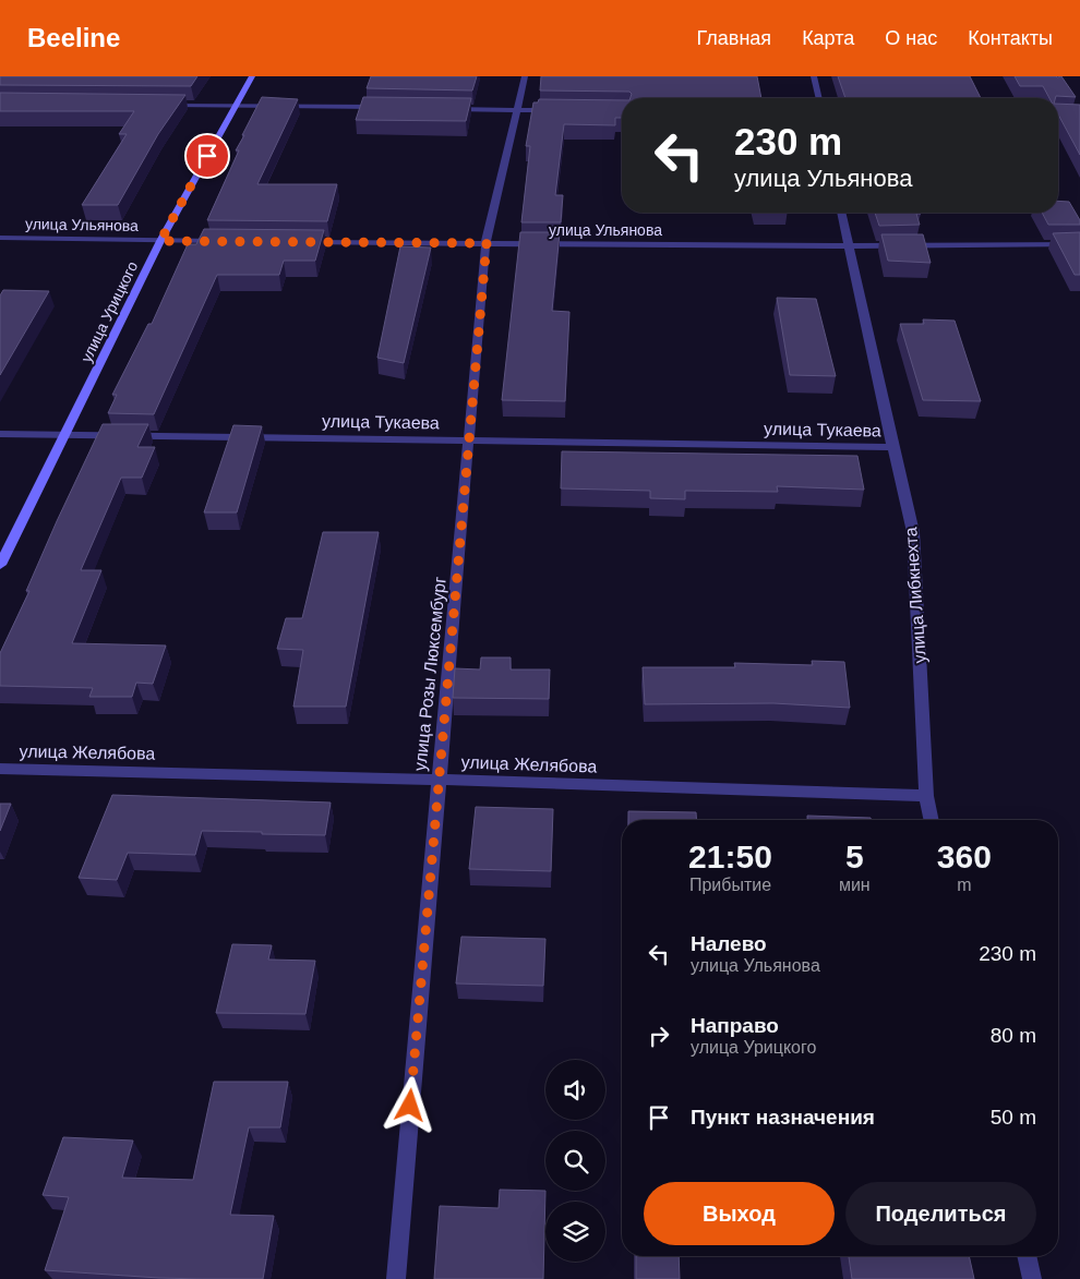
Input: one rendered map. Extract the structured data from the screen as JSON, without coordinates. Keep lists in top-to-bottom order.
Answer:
{
  "streets": {
    "street": [
      "улица Ульянова",
      "улица Урицкого",
      "улица Тукаева",
      "улица Либкнехта",
      "улица Розы Люксембург",
      "улица Желябова"
    ]
  },
  "crossings": [
    ["улица Ульянова", "улица Урицкого"],
    ["улица Ульянова", "улица Либкнехта"],
    ["улица Ульянова", "улица Розы Люксембург"],
    ["улица Урицкого", "улица Тукаева"],
    ["улица Тукаева", "улица Либкнехта"],
    ["улица Тукаева", "улица Розы Люксембург"],
    ["улица Либкнехта", "улица Желябова"],
    ["улица Розы Люксембург", "улица Желябова"]
  ],
  "page": {
    "header": "Beeline",
    "nav": [
      "Главная",
      "Карта",
      "О нас",
      "Контакты"
    ],
    "turn": ["230 m", "улица Ульянова"],
    "eta": [
      "21:50",
      "Прибытие",
      "5",
      "мин",
      "360",
      "m"
    ],
    "list": [
      {
        "name": "Налево",
        "note": "улица Ульянова",
        "value": "230 m"
      },
      {
        "name": "Направо",
        "note": "улица Урицкого",
        "value": "80 m"
      },
      {
        "name": "Пункт назначения",
        "value": "50 m"
      }
    ],
    "buttons": ["Выход", "Поделиться"]
  }
}
